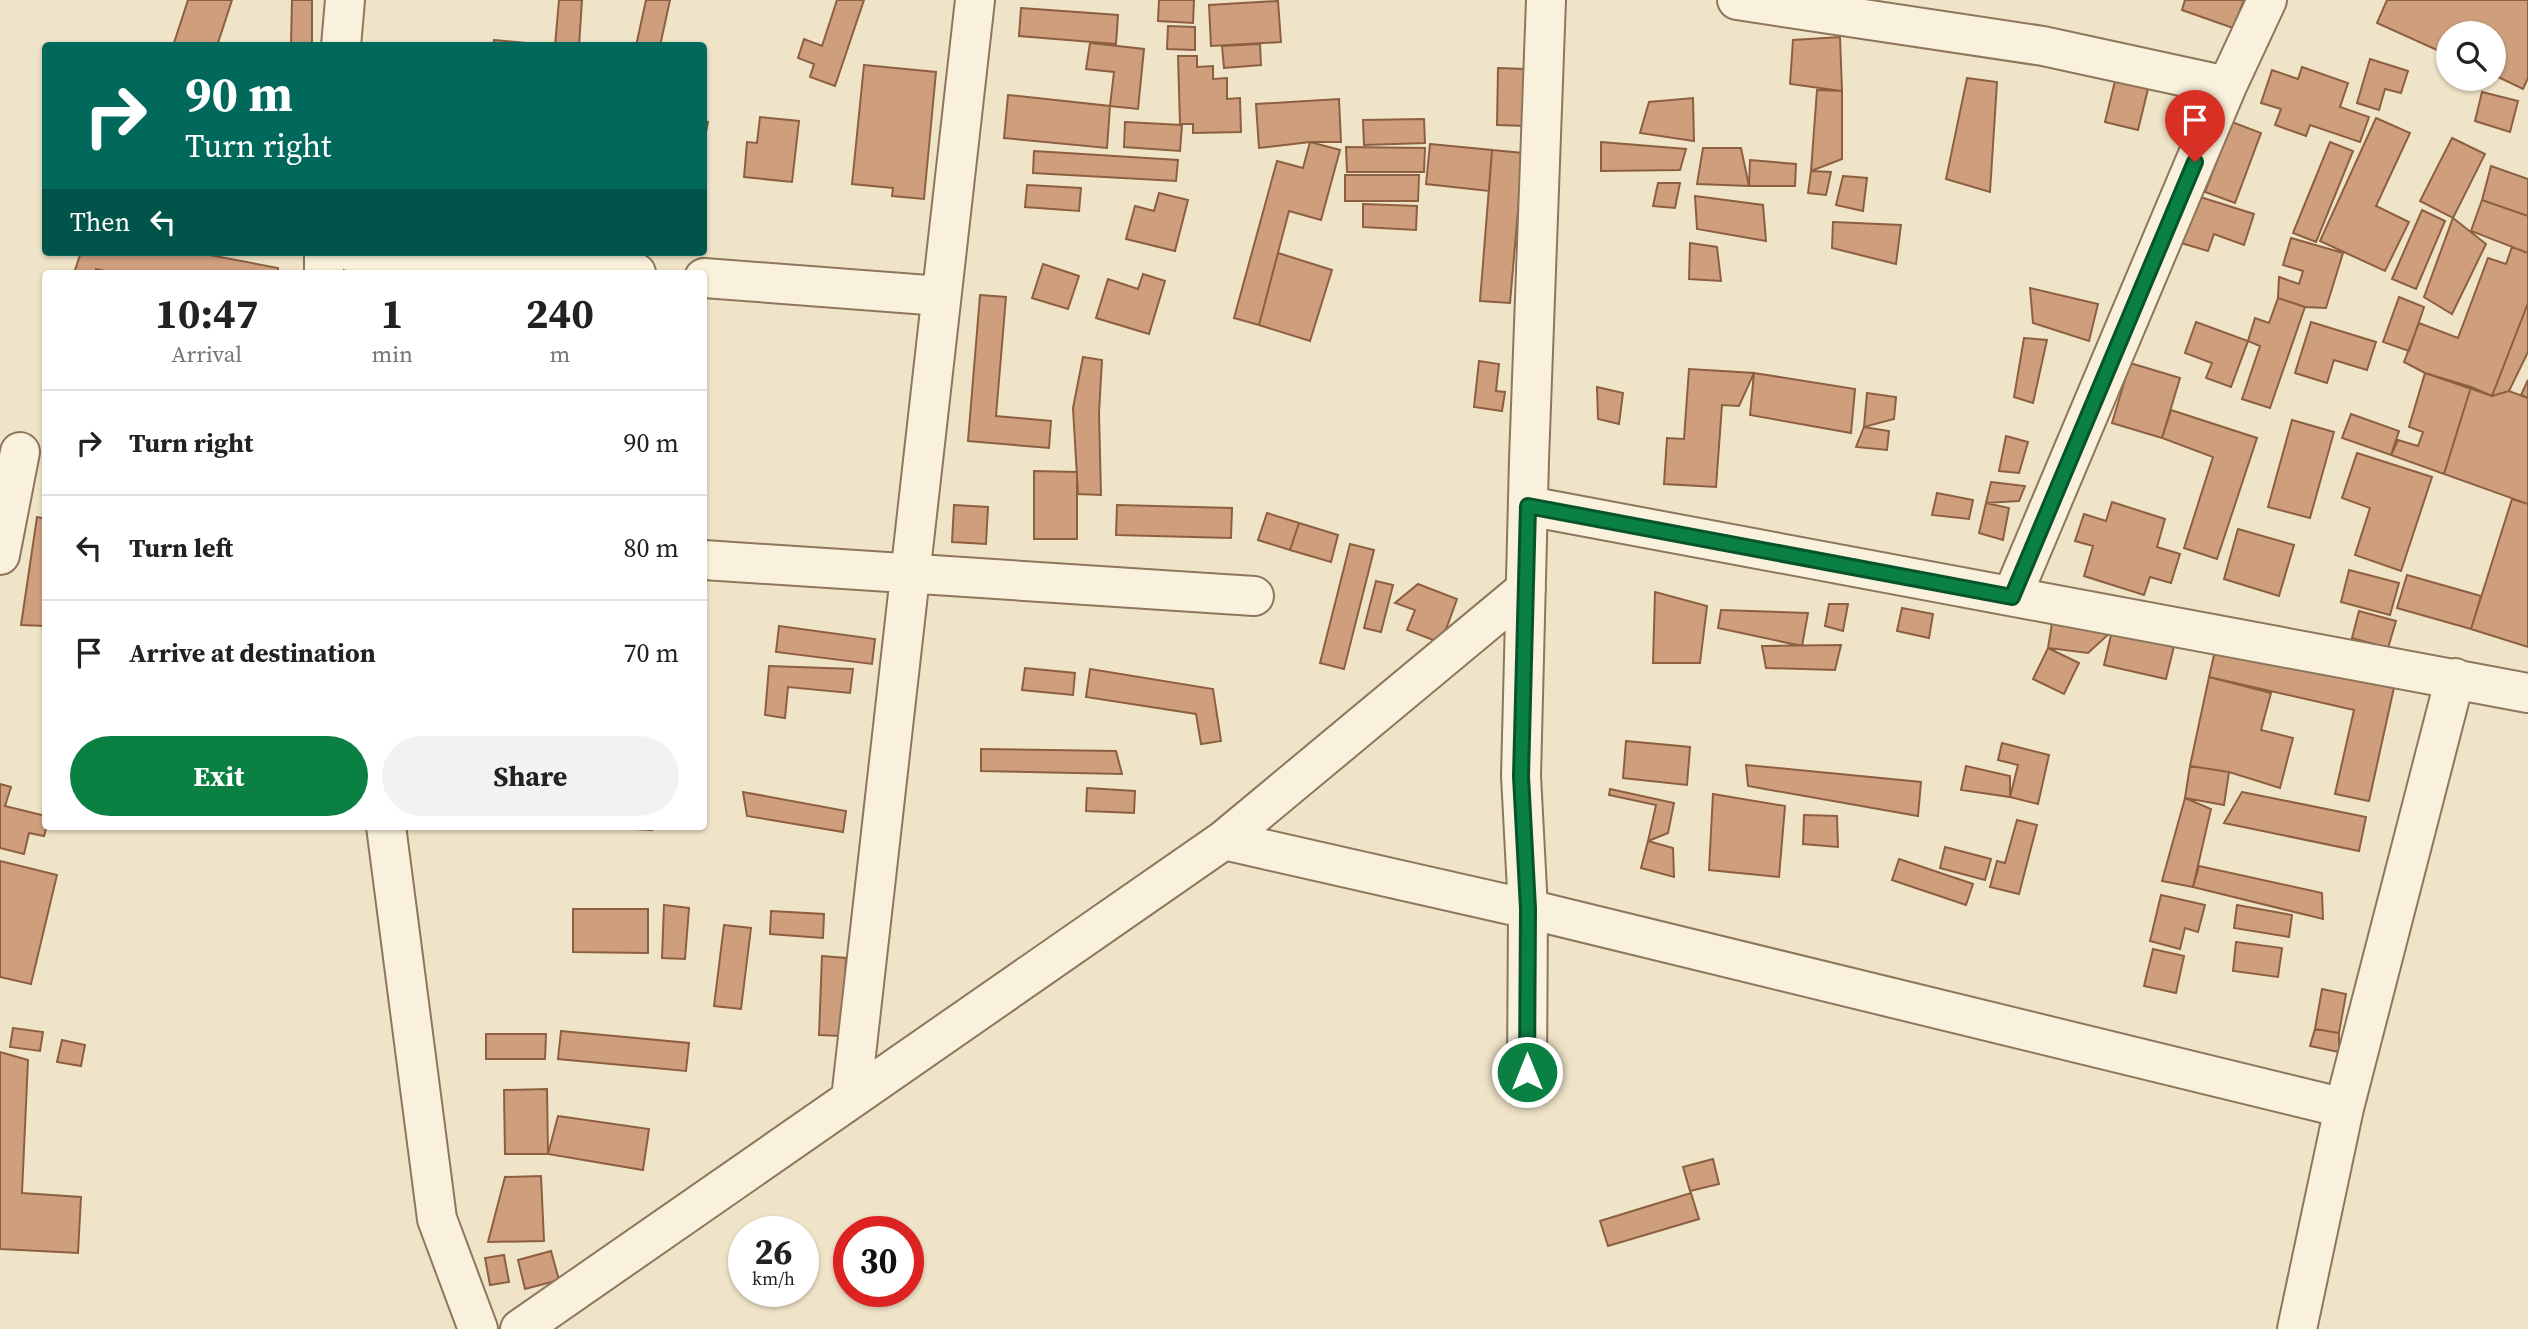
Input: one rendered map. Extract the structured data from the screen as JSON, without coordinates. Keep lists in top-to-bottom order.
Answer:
{
  "page": {
    "turn": ["90 m", "Turn right"],
    "then": "Then",
    "eta": [
      "10:47",
      "Arrival",
      "1",
      "min",
      "240",
      "m"
    ],
    "list": [
      {
        "name": "Turn right",
        "value": "90 m"
      },
      {
        "name": "Turn left",
        "value": "80 m"
      },
      {
        "name": "Arrive at destination",
        "value": "70 m"
      }
    ],
    "buttons": ["Exit", "Share"],
    "speed": "26 km/h",
    "limit": "30"
  }
}
